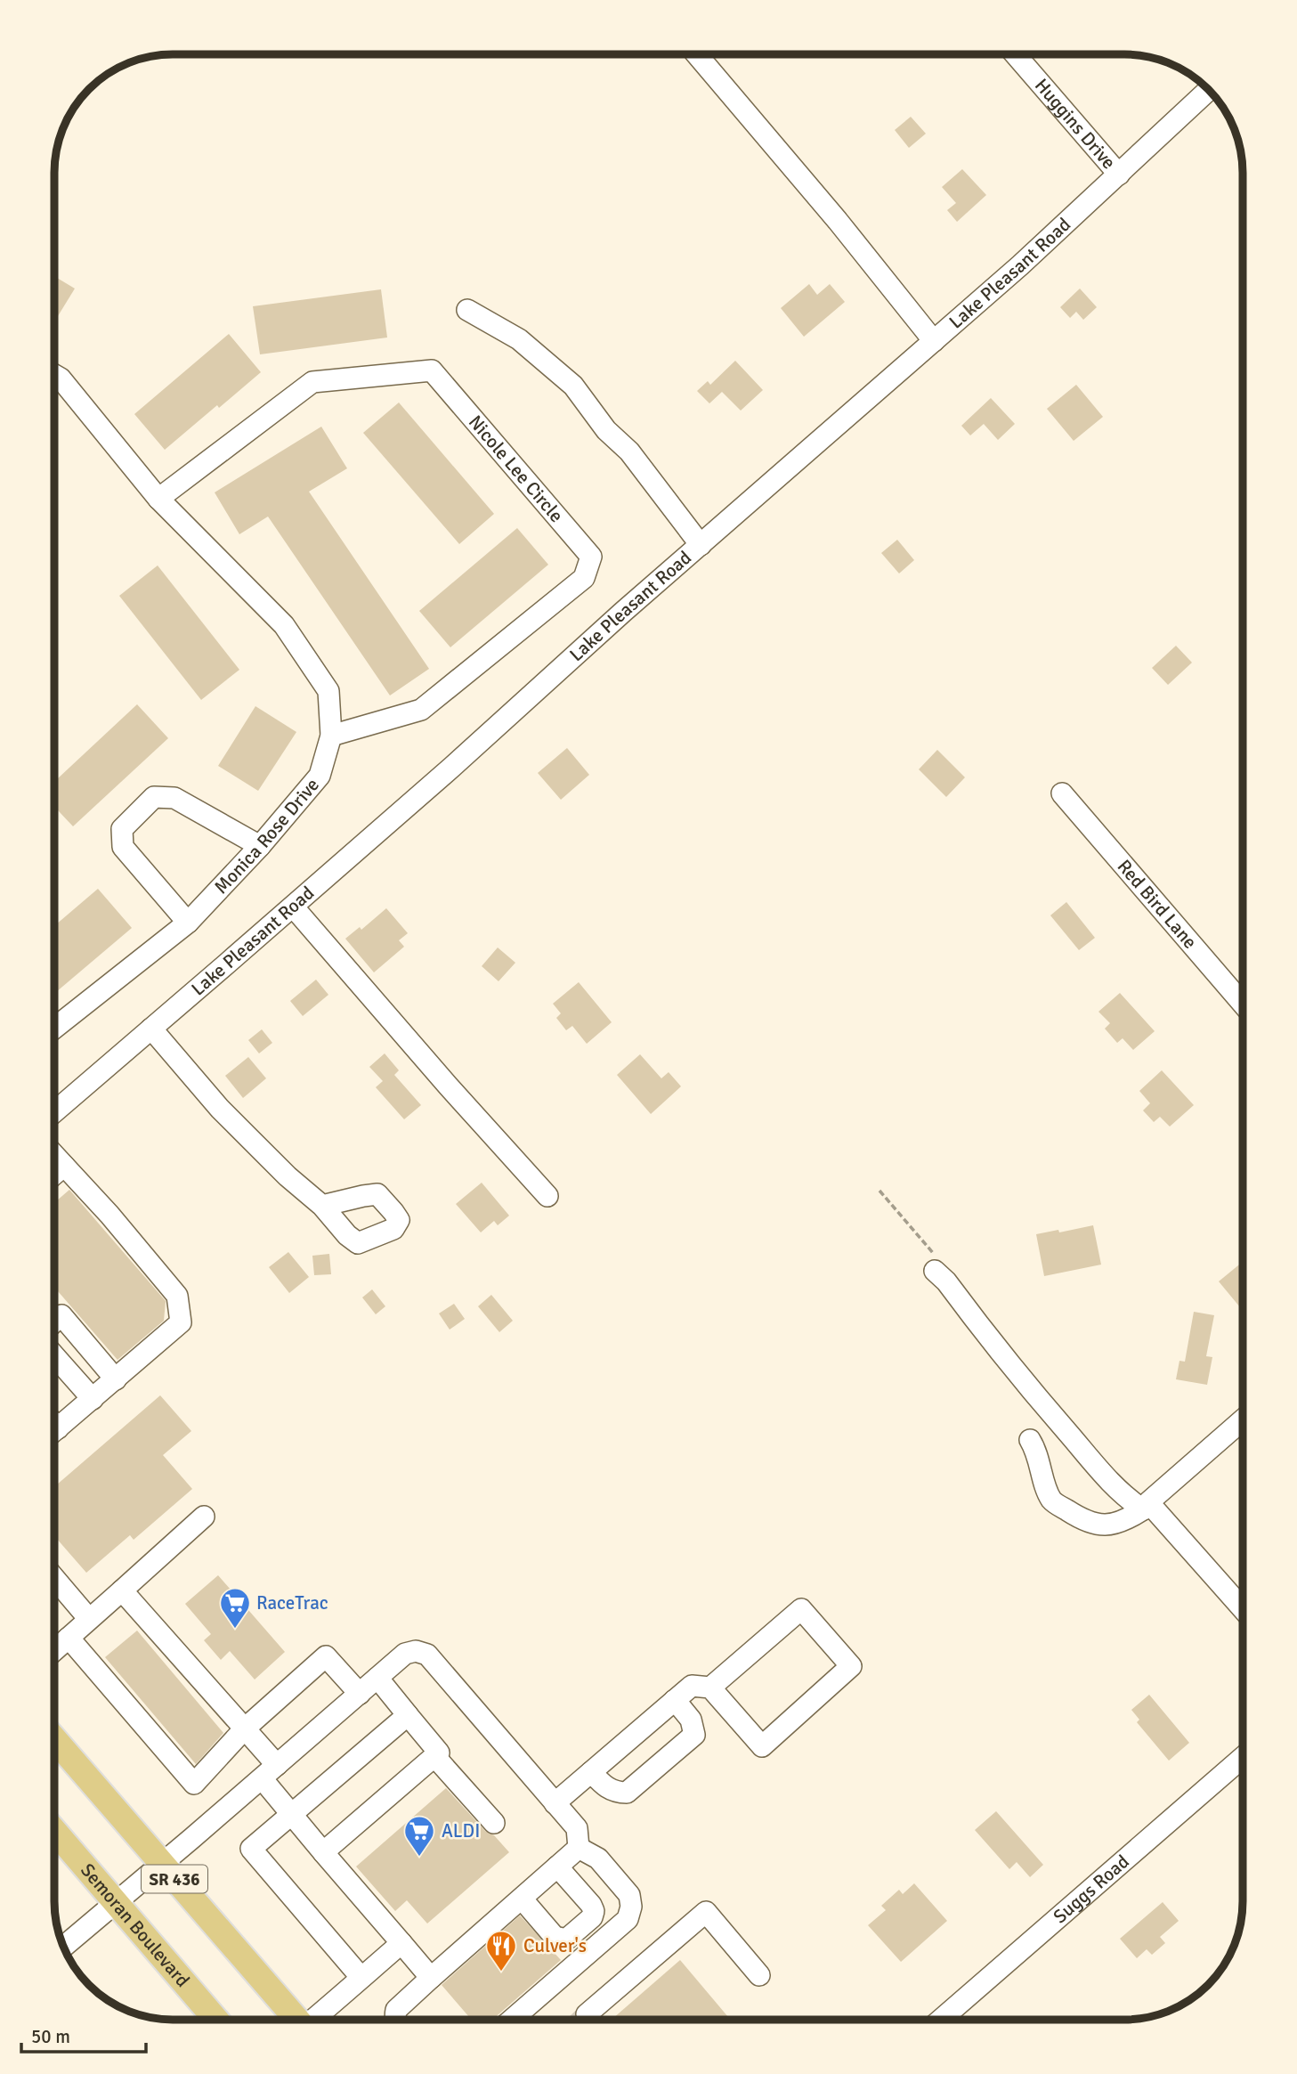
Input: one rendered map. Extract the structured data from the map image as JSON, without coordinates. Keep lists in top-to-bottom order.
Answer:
{
  "streets": {
    "main road": ["SR 436", "Semoran Boulevard"],
    "street": [
      "Huggins Drive",
      "Lake Pleasant Road",
      "Nicole Lee Circle",
      "Monica Rose Drive",
      "Red Bird Lane",
      "Suggs Road"
    ]
  },
  "crossings": [
    ["Huggins Drive", "Lake Pleasant Road"],
    ["Nicole Lee Circle", "Monica Rose Drive"]
  ],
  "places": {
    "supermarket": ["RaceTrac", "ALDI"],
    "restaurant": ["Culver's"]
  },
  "scale_bar": "50 m"
}
